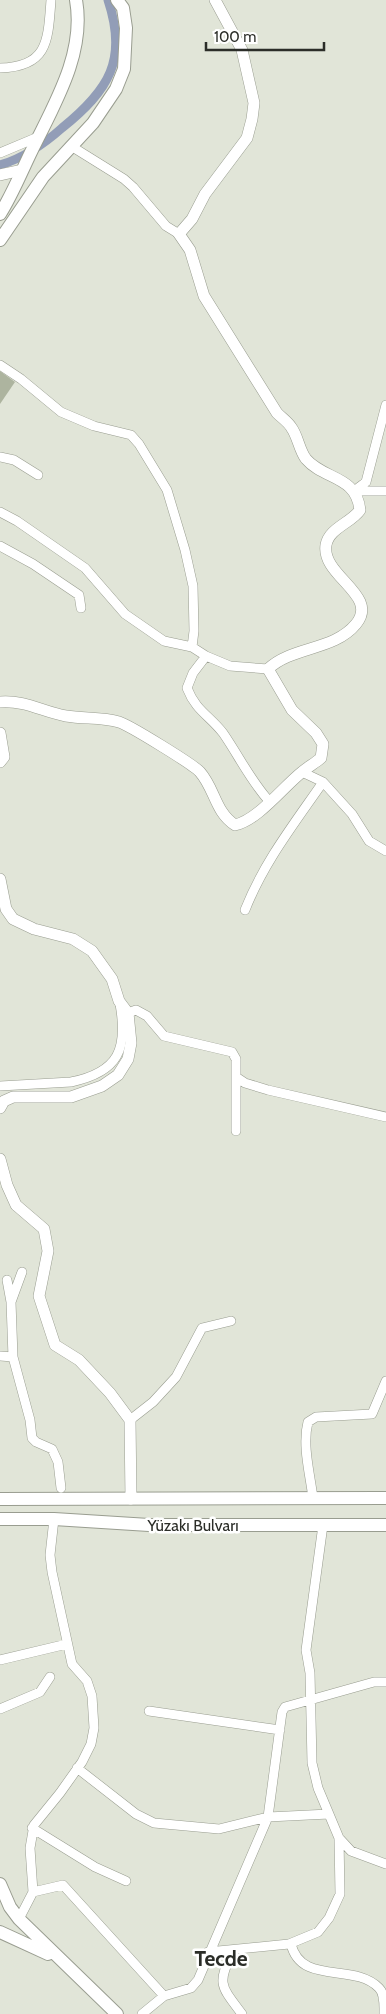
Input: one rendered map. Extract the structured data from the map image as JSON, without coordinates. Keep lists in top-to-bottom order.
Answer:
{
  "streets": {
    "main road": ["Yüzakı Bulvarı"]
  },
  "districts": ["Tecde"],
  "scale_bar": "100 m"
}
